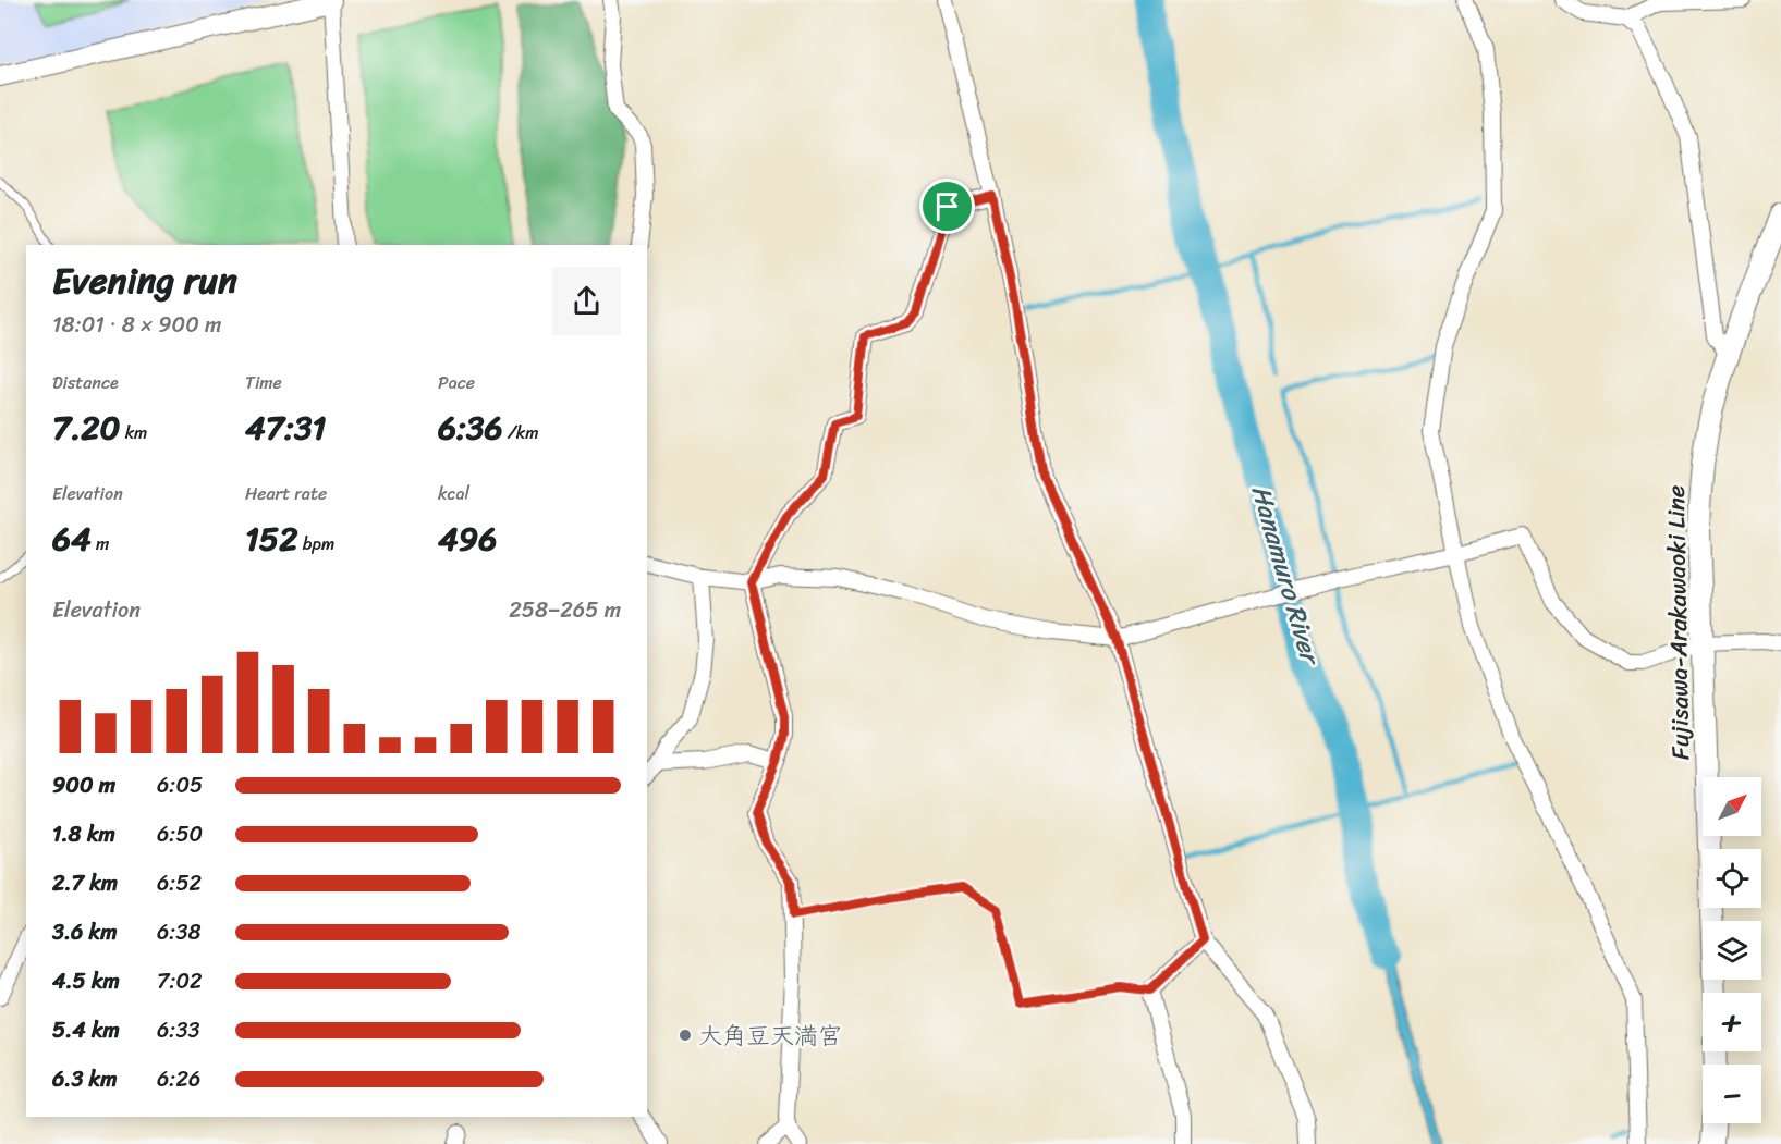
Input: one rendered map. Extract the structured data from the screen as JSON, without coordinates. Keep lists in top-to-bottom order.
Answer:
{
  "streets": {
    "main road": ["Fujisawa-Arakawaoki Line"]
  },
  "water": ["Hanamuro River"],
  "places": ["大角豆天満宮"],
  "north": "top right",
  "page": {
    "heading": ["Evening run", "18:01 · 8 × 900 m"],
    "stats": [
      ["Distance", "7.20 km"],
      ["Time", "47:31"],
      ["Pace", "6:36 /km"],
      ["Elevation", "64 m"],
      ["Heart rate", "152 bpm"],
      ["kcal", "496"]
    ],
    "chart": ["Elevation", "258–265 m"],
    "list": [
      {
        "name": "900 m",
        "note": "6:05"
      },
      {
        "name": "1.8 km",
        "note": "6:50"
      },
      {
        "name": "2.7 km",
        "note": "6:52"
      },
      {
        "name": "3.6 km",
        "note": "6:38"
      },
      {
        "name": "4.5 km",
        "note": "7:02"
      },
      {
        "name": "5.4 km",
        "note": "6:33"
      },
      {
        "name": "6.3 km",
        "note": "6:26"
      }
    ],
    "map_buttons": ["+", "−"]
  }
}
